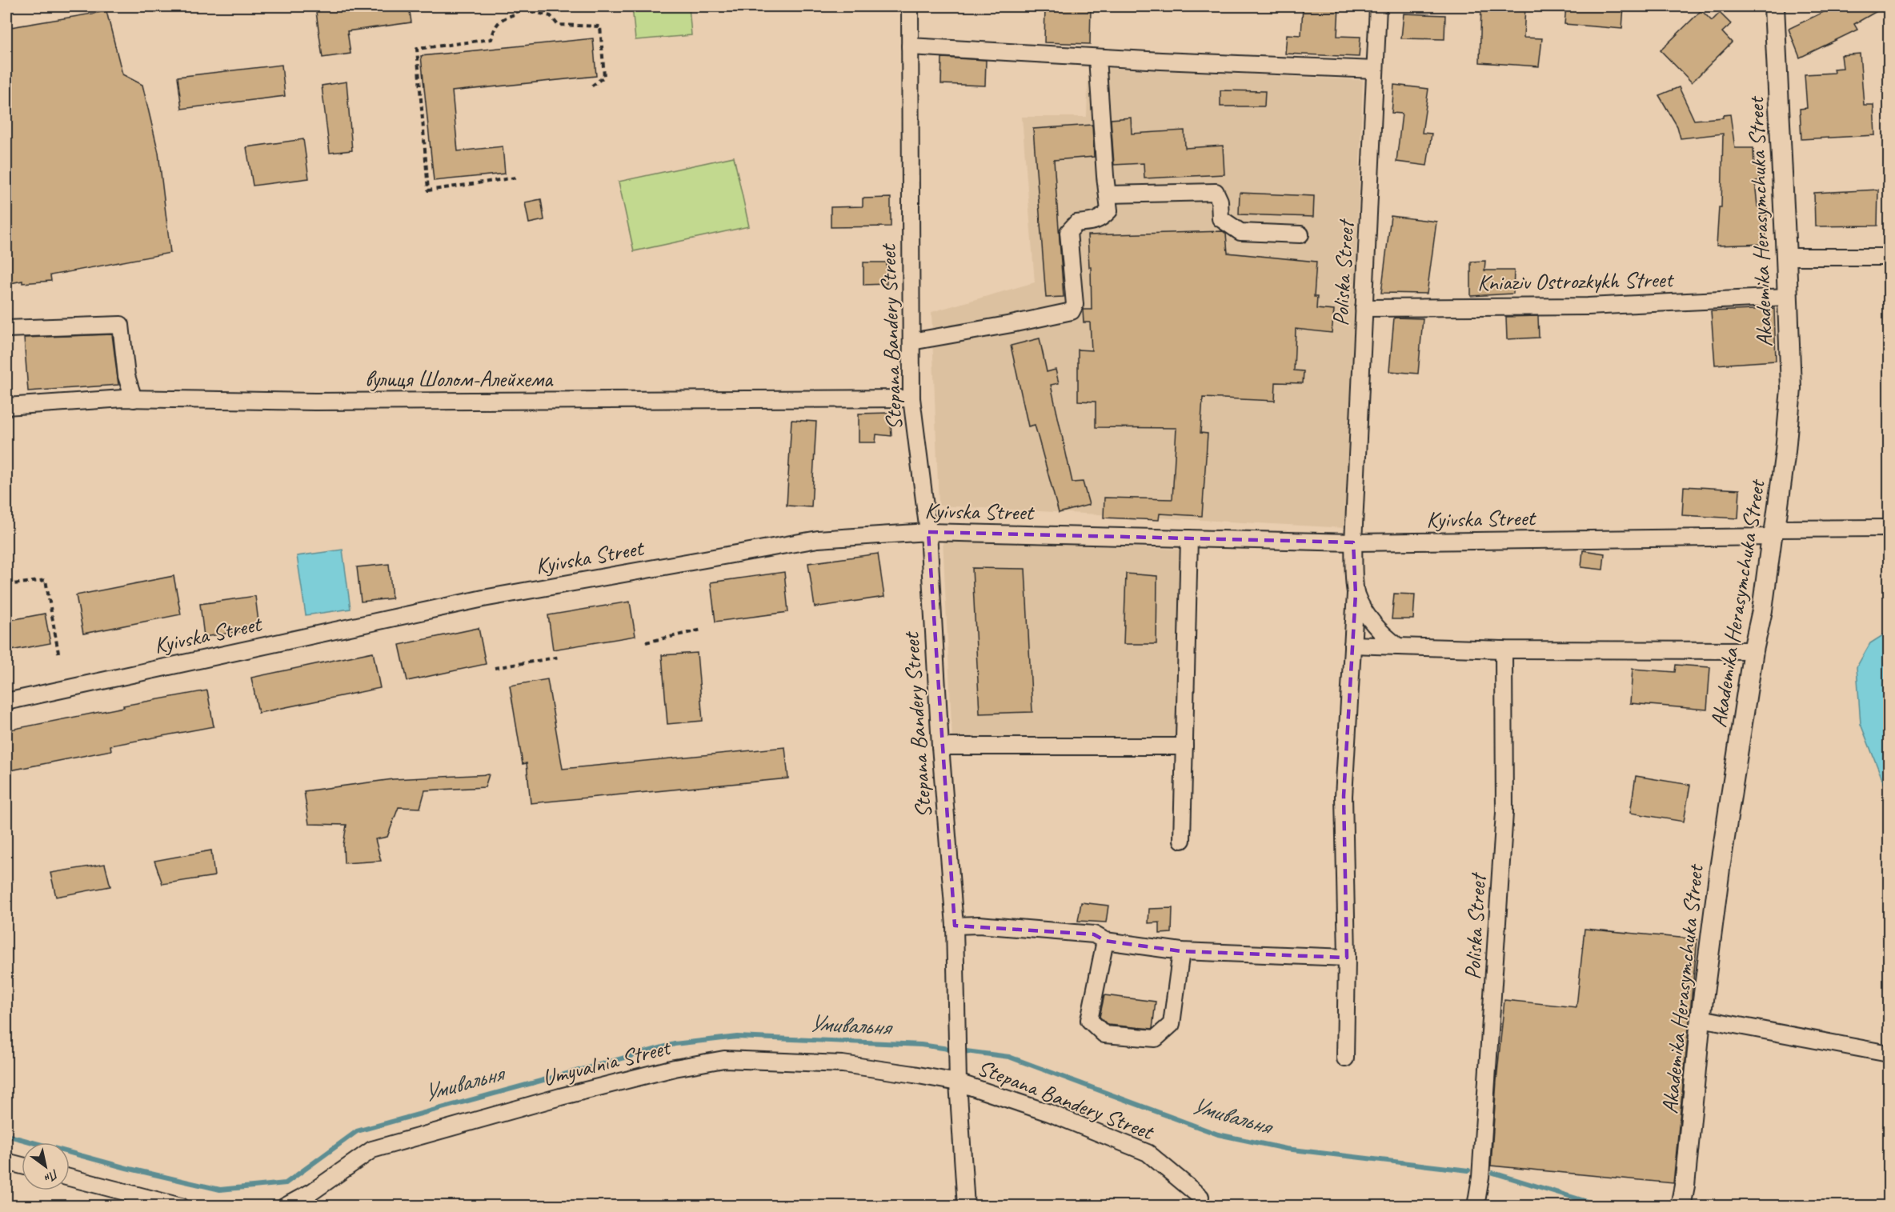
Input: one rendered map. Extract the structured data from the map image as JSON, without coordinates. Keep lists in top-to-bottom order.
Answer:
{
  "streets": {
    "main road": ["Akademika Herasymchuka Street"],
    "street": [
      "Poliska Street",
      "Kniaziv Ostrozkykh Street",
      "Stepana Bandery Street",
      "вулиця Шолом-Алейхема",
      "Kyivska Street",
      "Umyvalnia Street"
    ]
  },
  "crossings": [
    ["Akademika Herasymchuka Street", "Kniaziv Ostrozkykh Street"],
    ["Akademika Herasymchuka Street", "Kyivska Street"],
    ["Poliska Street", "Kniaziv Ostrozkykh Street"],
    ["Poliska Street", "Kyivska Street"],
    ["Stepana Bandery Street", "вулиця Шолом-Алейхема"],
    ["Stepana Bandery Street", "Kyivska Street"],
    ["Stepana Bandery Street", "Umyvalnia Street"]
  ],
  "water": ["Умивальня"],
  "north": "bottom right"
}
